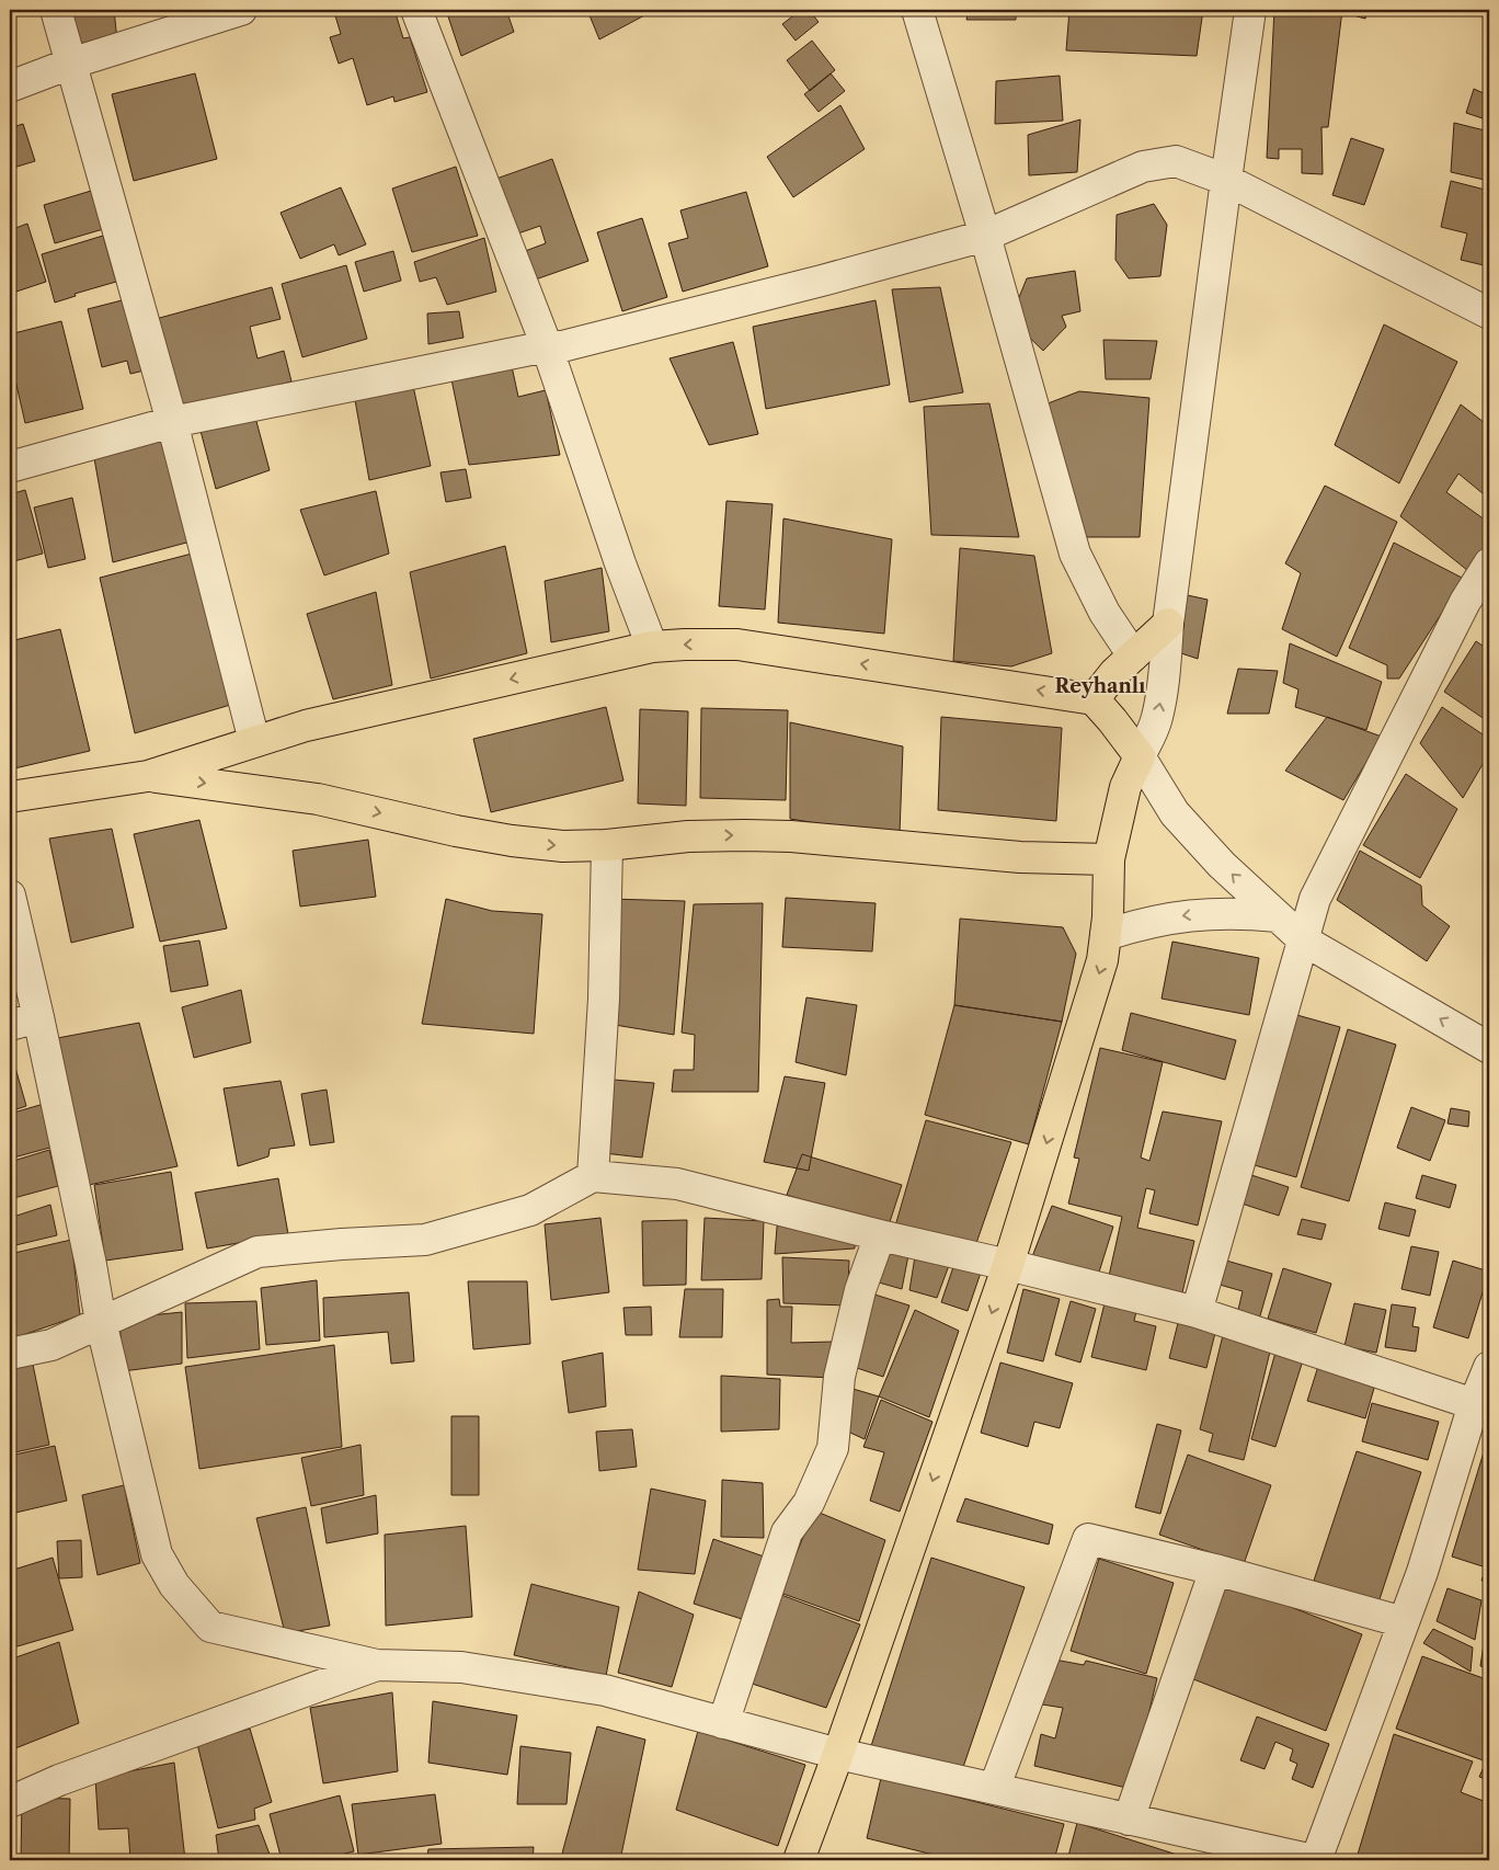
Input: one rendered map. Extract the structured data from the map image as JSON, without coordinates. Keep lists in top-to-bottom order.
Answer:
{
  "districts": ["Reyhanlı"]
}
